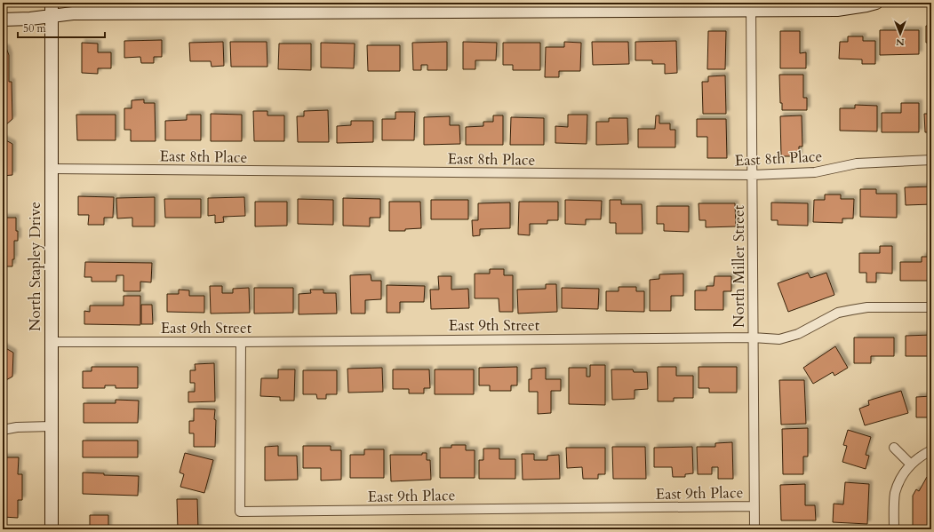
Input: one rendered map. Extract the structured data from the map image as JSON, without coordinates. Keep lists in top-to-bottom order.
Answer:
{
  "streets": {
    "street": [
      "East 8th Place",
      "North Stapley Drive",
      "North Miller Street",
      "East 9th Street",
      "East 9th Place"
    ]
  },
  "crossings": [
    ["East 8th Place", "North Stapley Drive"],
    ["East 8th Place", "North Miller Street"],
    ["North Stapley Drive", "East 9th Street"],
    ["North Miller Street", "East 9th Street"],
    ["North Miller Street", "East 9th Place"],
    ["East 9th Street", "East 9th Place"]
  ],
  "scale_bar": "50 m",
  "north": "bottom"
}
